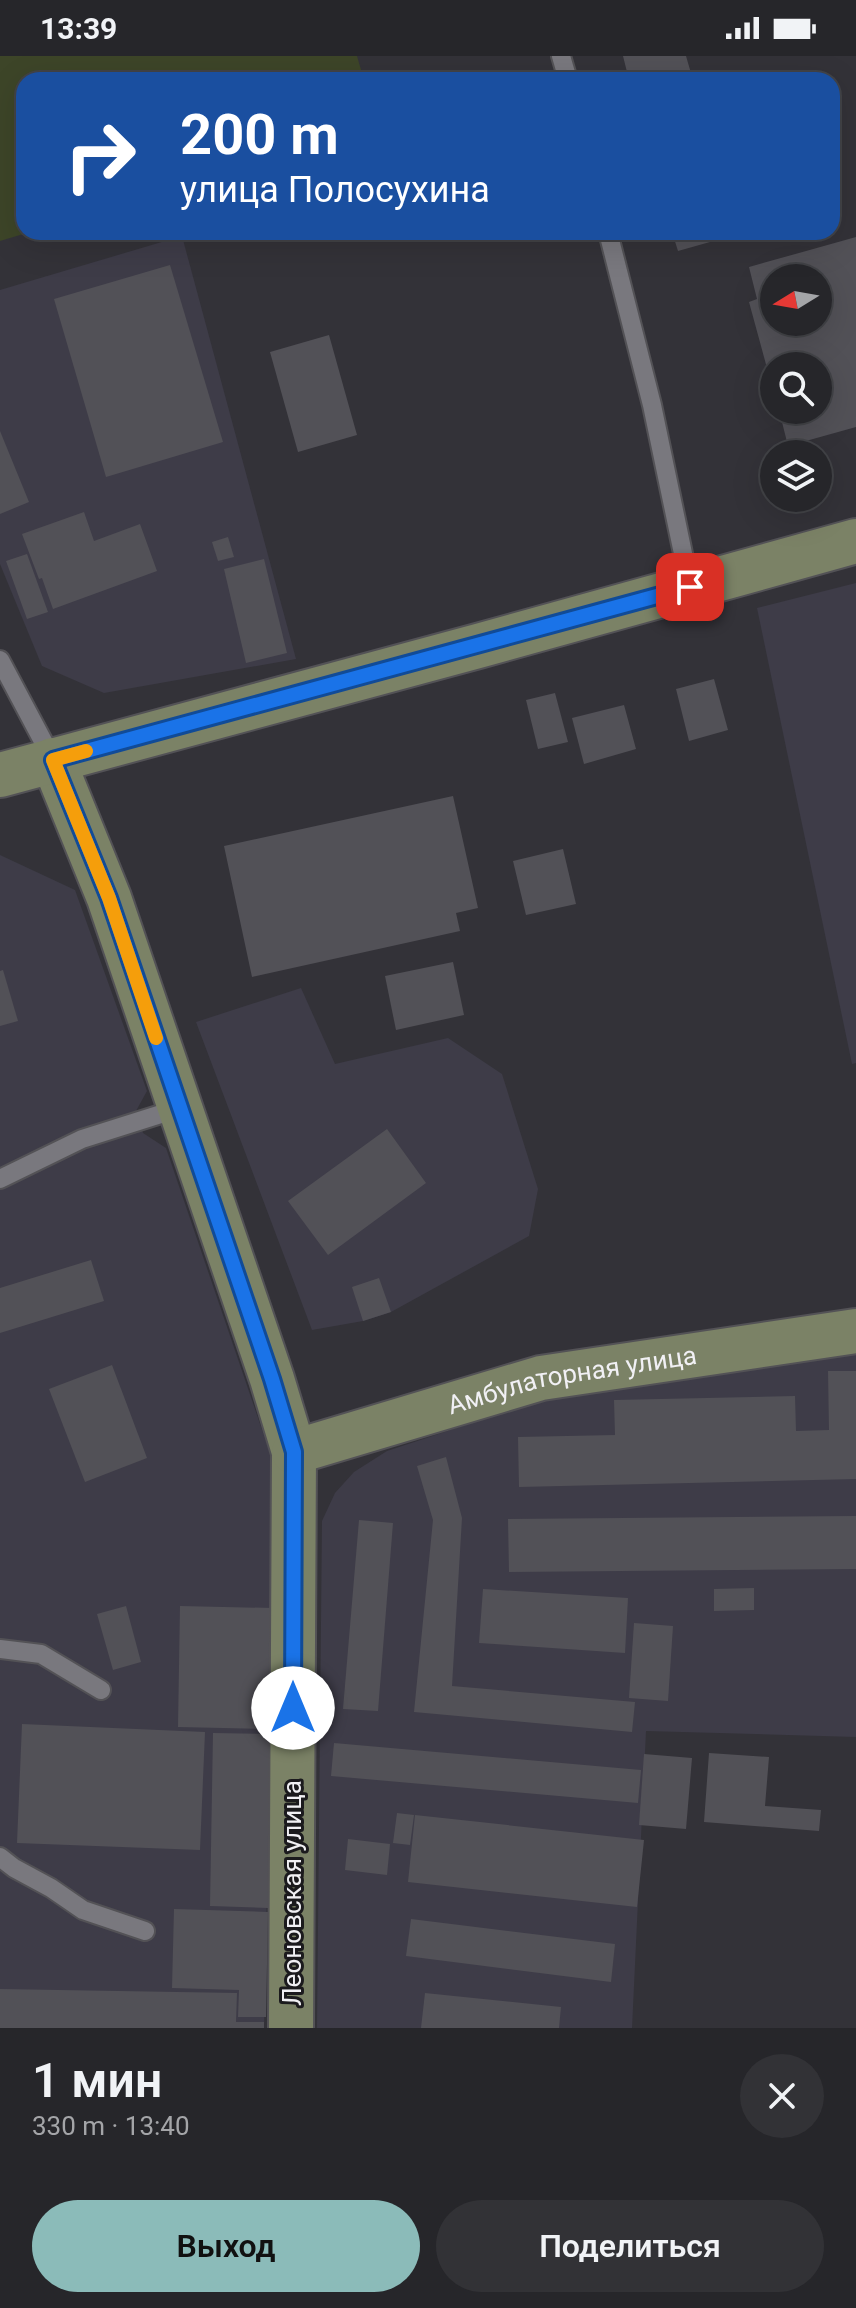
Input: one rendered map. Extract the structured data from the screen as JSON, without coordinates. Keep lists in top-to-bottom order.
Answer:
{
  "streets": {
    "street": ["Амбулаторная улица", "Леоновская улица"]
  },
  "crossings": [
    ["Амбулаторная улица", "Леоновская улица"]
  ],
  "north": "left",
  "page": {
    "status": "13:39",
    "turn": ["200 m", "улица Полосухина"],
    "heading": ["1 мин", "330 m · 13:40"],
    "buttons": ["Выход", "Поделиться"]
  }
}
